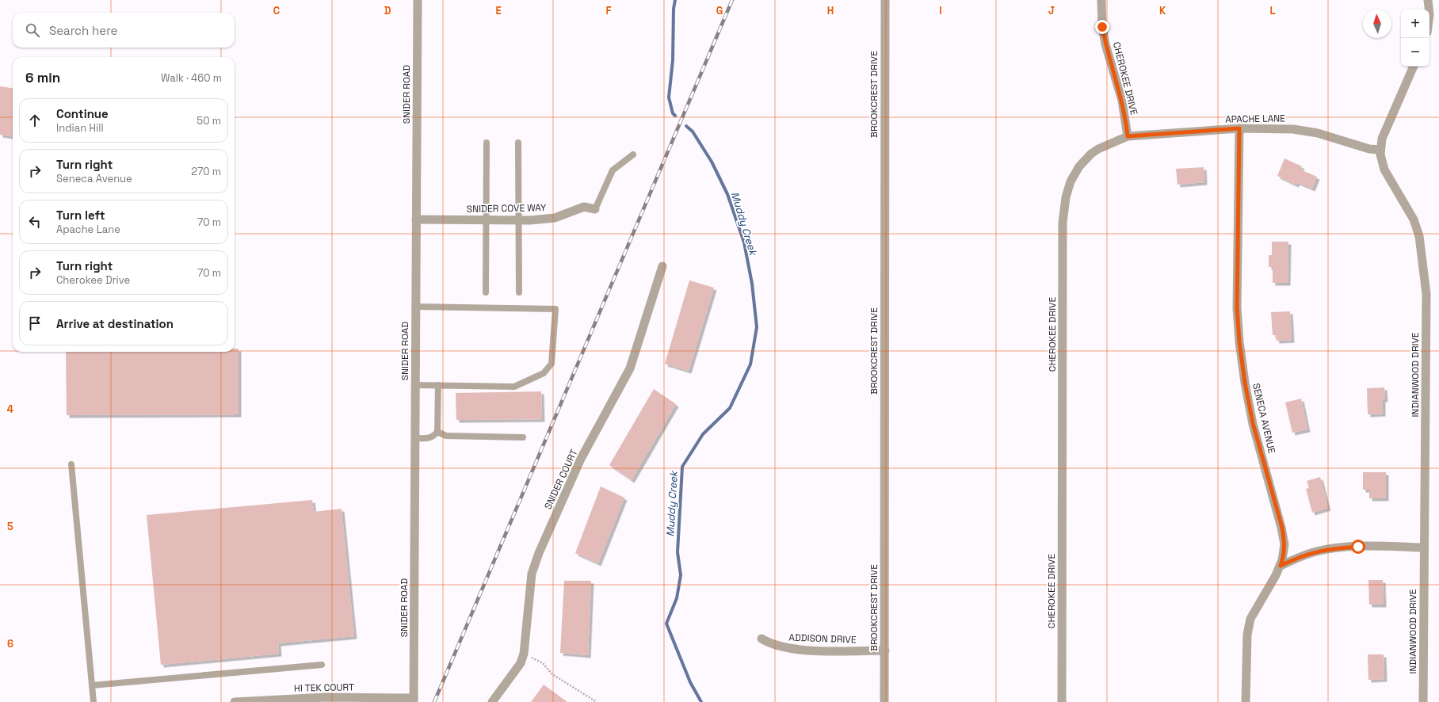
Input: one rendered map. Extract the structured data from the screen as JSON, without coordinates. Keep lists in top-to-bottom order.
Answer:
{
  "streets": {
    "street": [
      "CHEROKEE DRIVE",
      "SNIDER ROAD",
      "BROOKCREST DRIVE",
      "APACHE LANE",
      "SNIDER COVE WAY",
      "INDIANWOOD DRIVE",
      "SENECA AVENUE",
      "SNIDER COURT",
      "ADDISON DRIVE",
      "HI TEK COURT"
    ]
  },
  "crossings": [
    ["CHEROKEE DRIVE", "APACHE LANE"],
    ["SNIDER ROAD", "SNIDER COVE WAY"],
    ["SNIDER ROAD", "HI TEK COURT"],
    ["BROOKCREST DRIVE", "ADDISON DRIVE"],
    ["APACHE LANE", "INDIANWOOD DRIVE"],
    ["APACHE LANE", "SENECA AVENUE"]
  ],
  "water": ["Muddy Creek"],
  "north": "top",
  "page": {
    "map_buttons": ["+", "−"],
    "search": "Search here",
    "heading": ["6 min", "Walk · 460 m"],
    "list": [
      ["Continue", "Indian Hill", "50 m"],
      ["Turn right", "Seneca Avenue", "270 m"],
      ["Turn left", "Apache Lane", "70 m"],
      ["Turn right", "Cherokee Drive", "70 m"],
      "Arrive at destination"
    ]
  },
  "grid": {
    "columns": [
      "C",
      "D",
      "E",
      "F",
      "G",
      "H",
      "I",
      "J",
      "K",
      "L"
    ],
    "rows": ["4", "5", "6"]
  }
}
